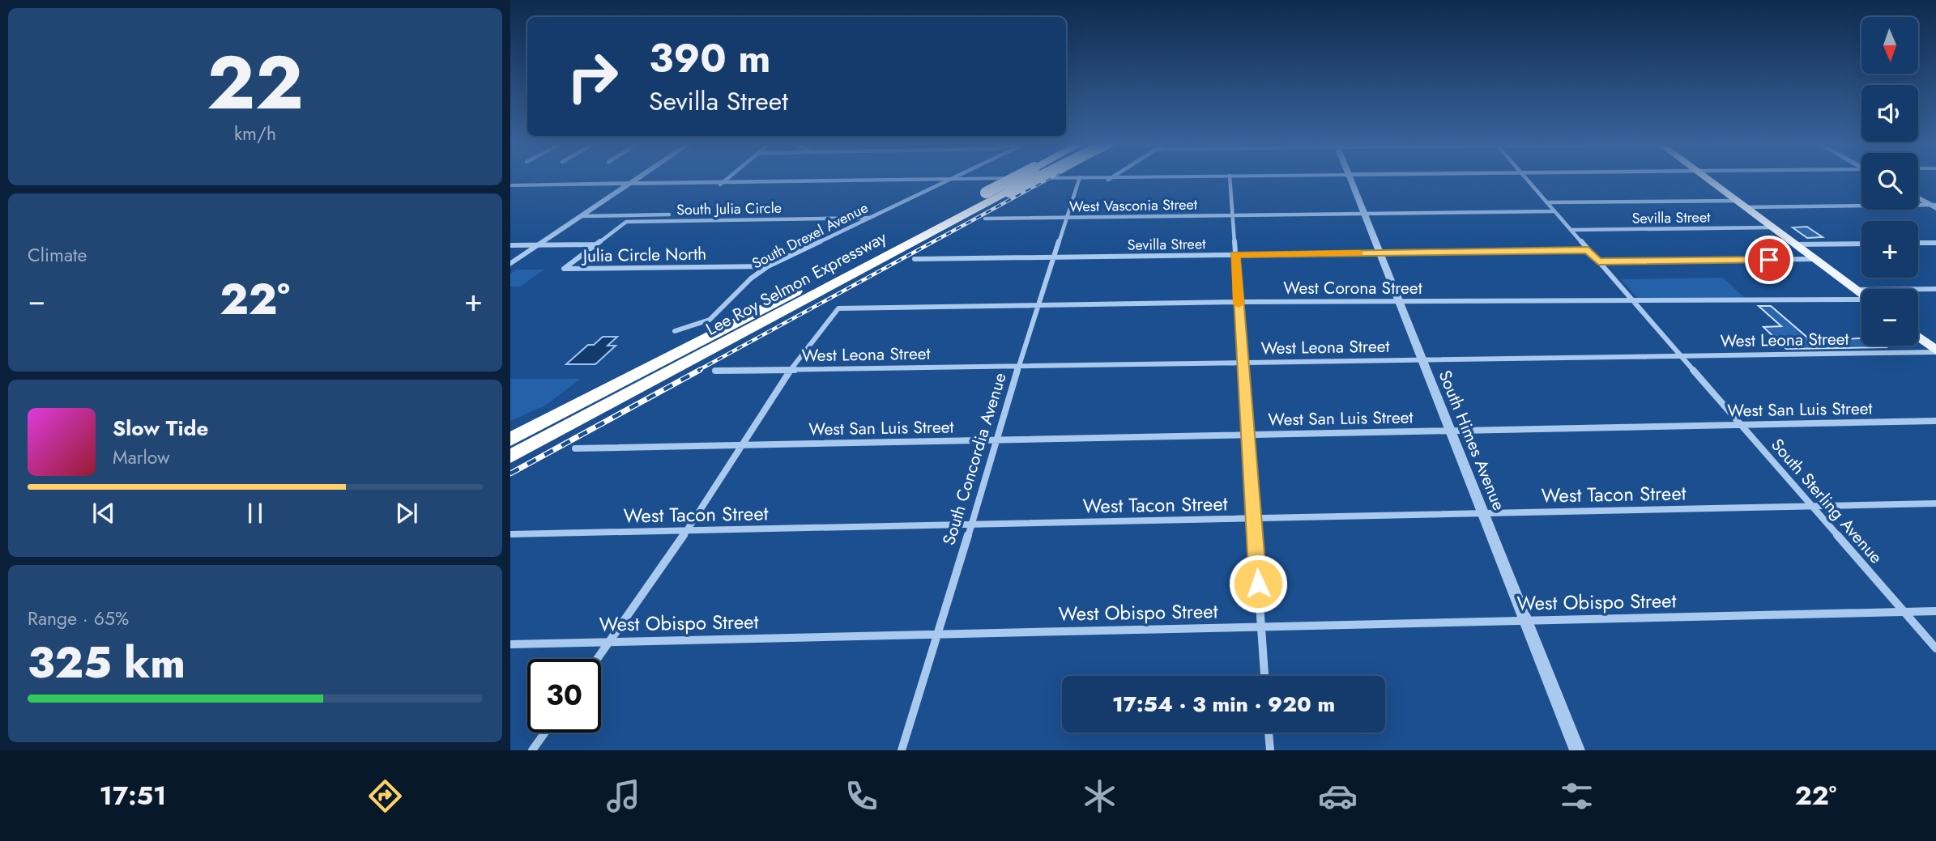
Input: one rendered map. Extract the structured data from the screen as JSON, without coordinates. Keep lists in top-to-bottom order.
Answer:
{
  "streets": {
    "highway": ["Lee Roy Selmon Expressway"],
    "street": [
      "West Vasconia Street",
      "South Julia Circle",
      "Sevilla Street",
      "South Drexel Avenue",
      "Julia Circle North",
      "West Corona Street",
      "West Leona Street",
      "West San Luis Street",
      "South Himes Avenue",
      "South Concordia Avenue",
      "West Tacon Street",
      "South Sterling Avenue",
      "West Obispo Street"
    ]
  },
  "crossings": [
    ["West Vasconia Street", "South Himes Avenue"],
    ["West Vasconia Street", "South Concordia Avenue"],
    ["West Vasconia Street", "South Sterling Avenue"],
    ["South Julia Circle", "South Drexel Avenue"],
    ["South Julia Circle", "Julia Circle North"],
    ["Sevilla Street", "South Himes Avenue"],
    ["Sevilla Street", "South Concordia Avenue"],
    ["Sevilla Street", "South Sterling Avenue"],
    ["South Drexel Avenue", "Julia Circle North"],
    ["West Corona Street", "West Leona Street"],
    ["West Corona Street", "South Himes Avenue"],
    ["West Corona Street", "South Concordia Avenue"],
    ["West Corona Street", "South Sterling Avenue"],
    ["West Leona Street", "South Himes Avenue"],
    ["West Leona Street", "South Concordia Avenue"],
    ["West Leona Street", "South Sterling Avenue"],
    ["West San Luis Street", "South Himes Avenue"],
    ["West San Luis Street", "South Concordia Avenue"],
    ["West San Luis Street", "South Sterling Avenue"],
    ["South Himes Avenue", "West Tacon Street"],
    ["South Himes Avenue", "West Obispo Street"],
    ["South Concordia Avenue", "West Tacon Street"],
    ["South Concordia Avenue", "West Obispo Street"],
    ["West Tacon Street", "South Sterling Avenue"],
    ["South Sterling Avenue", "West Obispo Street"]
  ],
  "north": "bottom",
  "page": {
    "tile": [
      ["22", "km/h"],
      "Climate",
      ["Range · 65%", "325 km"]
    ],
    "map_buttons": ["+", "−"],
    "turn": ["390 m", "Sevilla Street"],
    "heat": ["−", "22°", "+"],
    "song": ["Slow Tide", "Marlow"],
    "limit": "30",
    "trip": "17:54 · 3 min · 920 m",
    "tabs": ["17:51", "22°"]
  }
}
